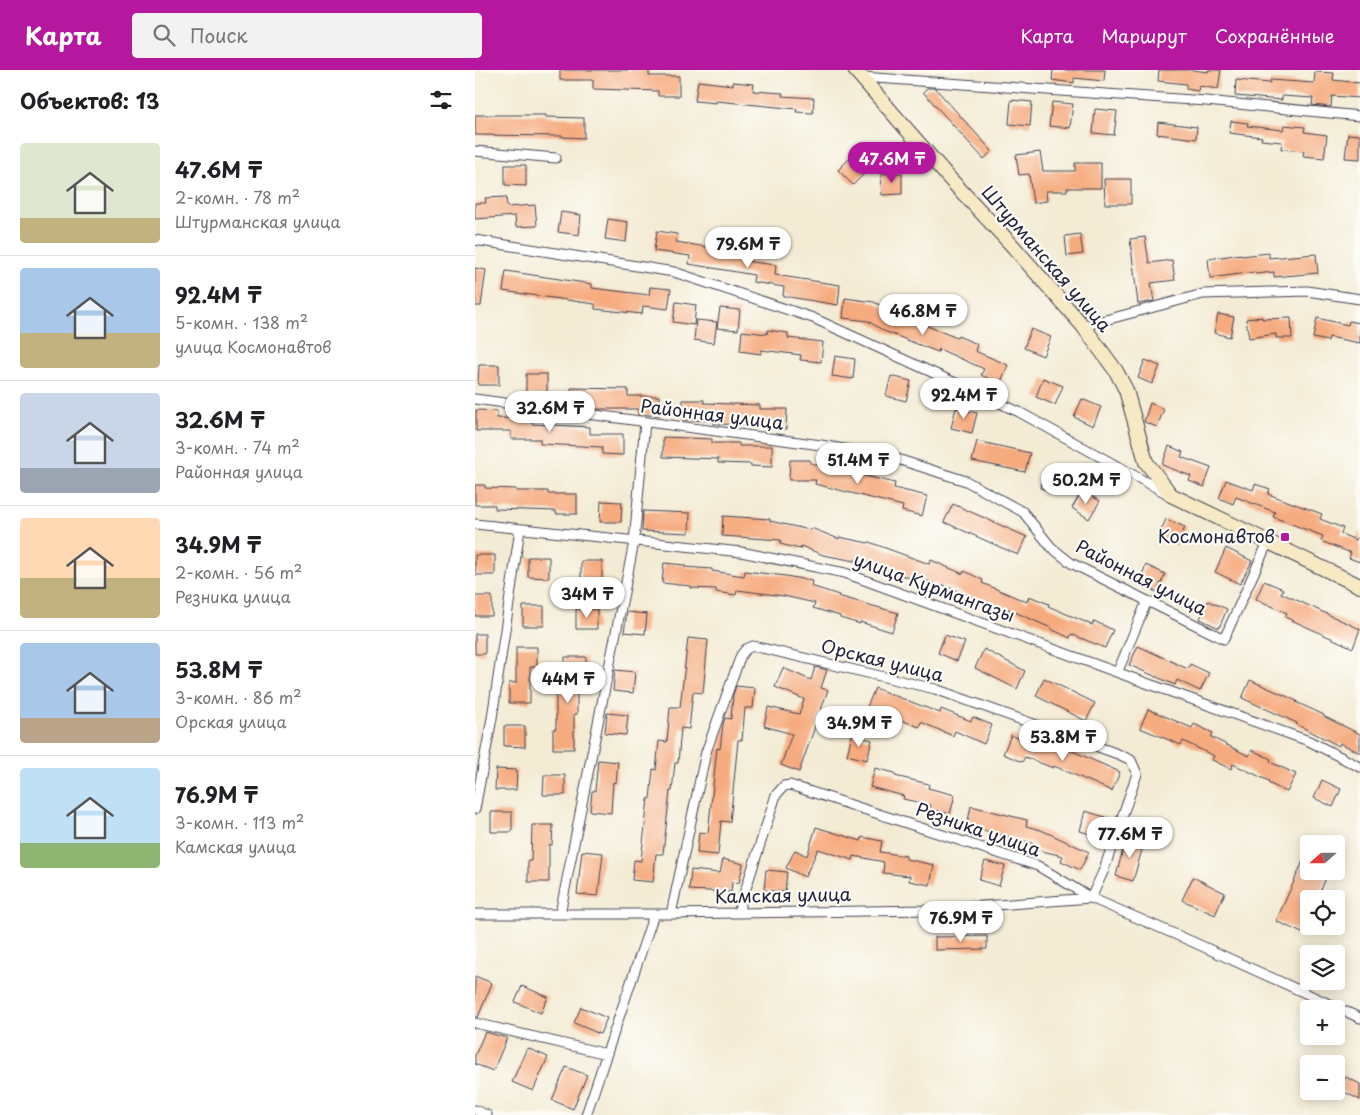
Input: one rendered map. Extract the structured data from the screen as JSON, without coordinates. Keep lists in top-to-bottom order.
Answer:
{
  "streets": {
    "street": [
      "Штурманская улица",
      "Районная улица",
      "улица Курмангазы",
      "Орская улица",
      "Резника улица",
      "Камская улица"
    ]
  },
  "crossings": [
    ["Орская улица", "Резника улица"],
    ["Орская улица", "Камская улица"],
    ["Резника улица", "Камская улица"]
  ],
  "places": {
    "transit": ["Космонавтов"]
  },
  "north": "left",
  "page": {
    "header": "Карта",
    "search": "Поиск",
    "nav": ["Карта", "Маршрут", "Сохранённые"],
    "heading": "Объектов: 13",
    "list": [
      {
        "name": "47.6M ₸",
        "note": "2-комн. · 78 m² · Штурманская улица"
      },
      {
        "name": "92.4M ₸",
        "note": "5-комн. · 138 m² · улица Космонавтов"
      },
      {
        "name": "32.6M ₸",
        "note": "3-комн. · 74 m² · Районная улица"
      },
      {
        "name": "34.9M ₸",
        "note": "2-комн. · 56 m² · Резника улица"
      },
      {
        "name": "53.8M ₸",
        "note": "3-комн. · 86 m² · Орская улица"
      },
      {
        "name": "76.9M ₸",
        "note": "3-комн. · 113 m² · Камская улица"
      }
    ],
    "price": [
      "47.6M ₸",
      "79.6M ₸",
      "46.8M ₸",
      "92.4M ₸",
      "32.6M ₸",
      "51.4M ₸",
      "50.2M ₸",
      "34M ₸",
      "44M ₸",
      "34.9M ₸",
      "53.8M ₸",
      "77.6M ₸",
      "76.9M ₸"
    ],
    "map_buttons": ["+", "−"]
  }
}
